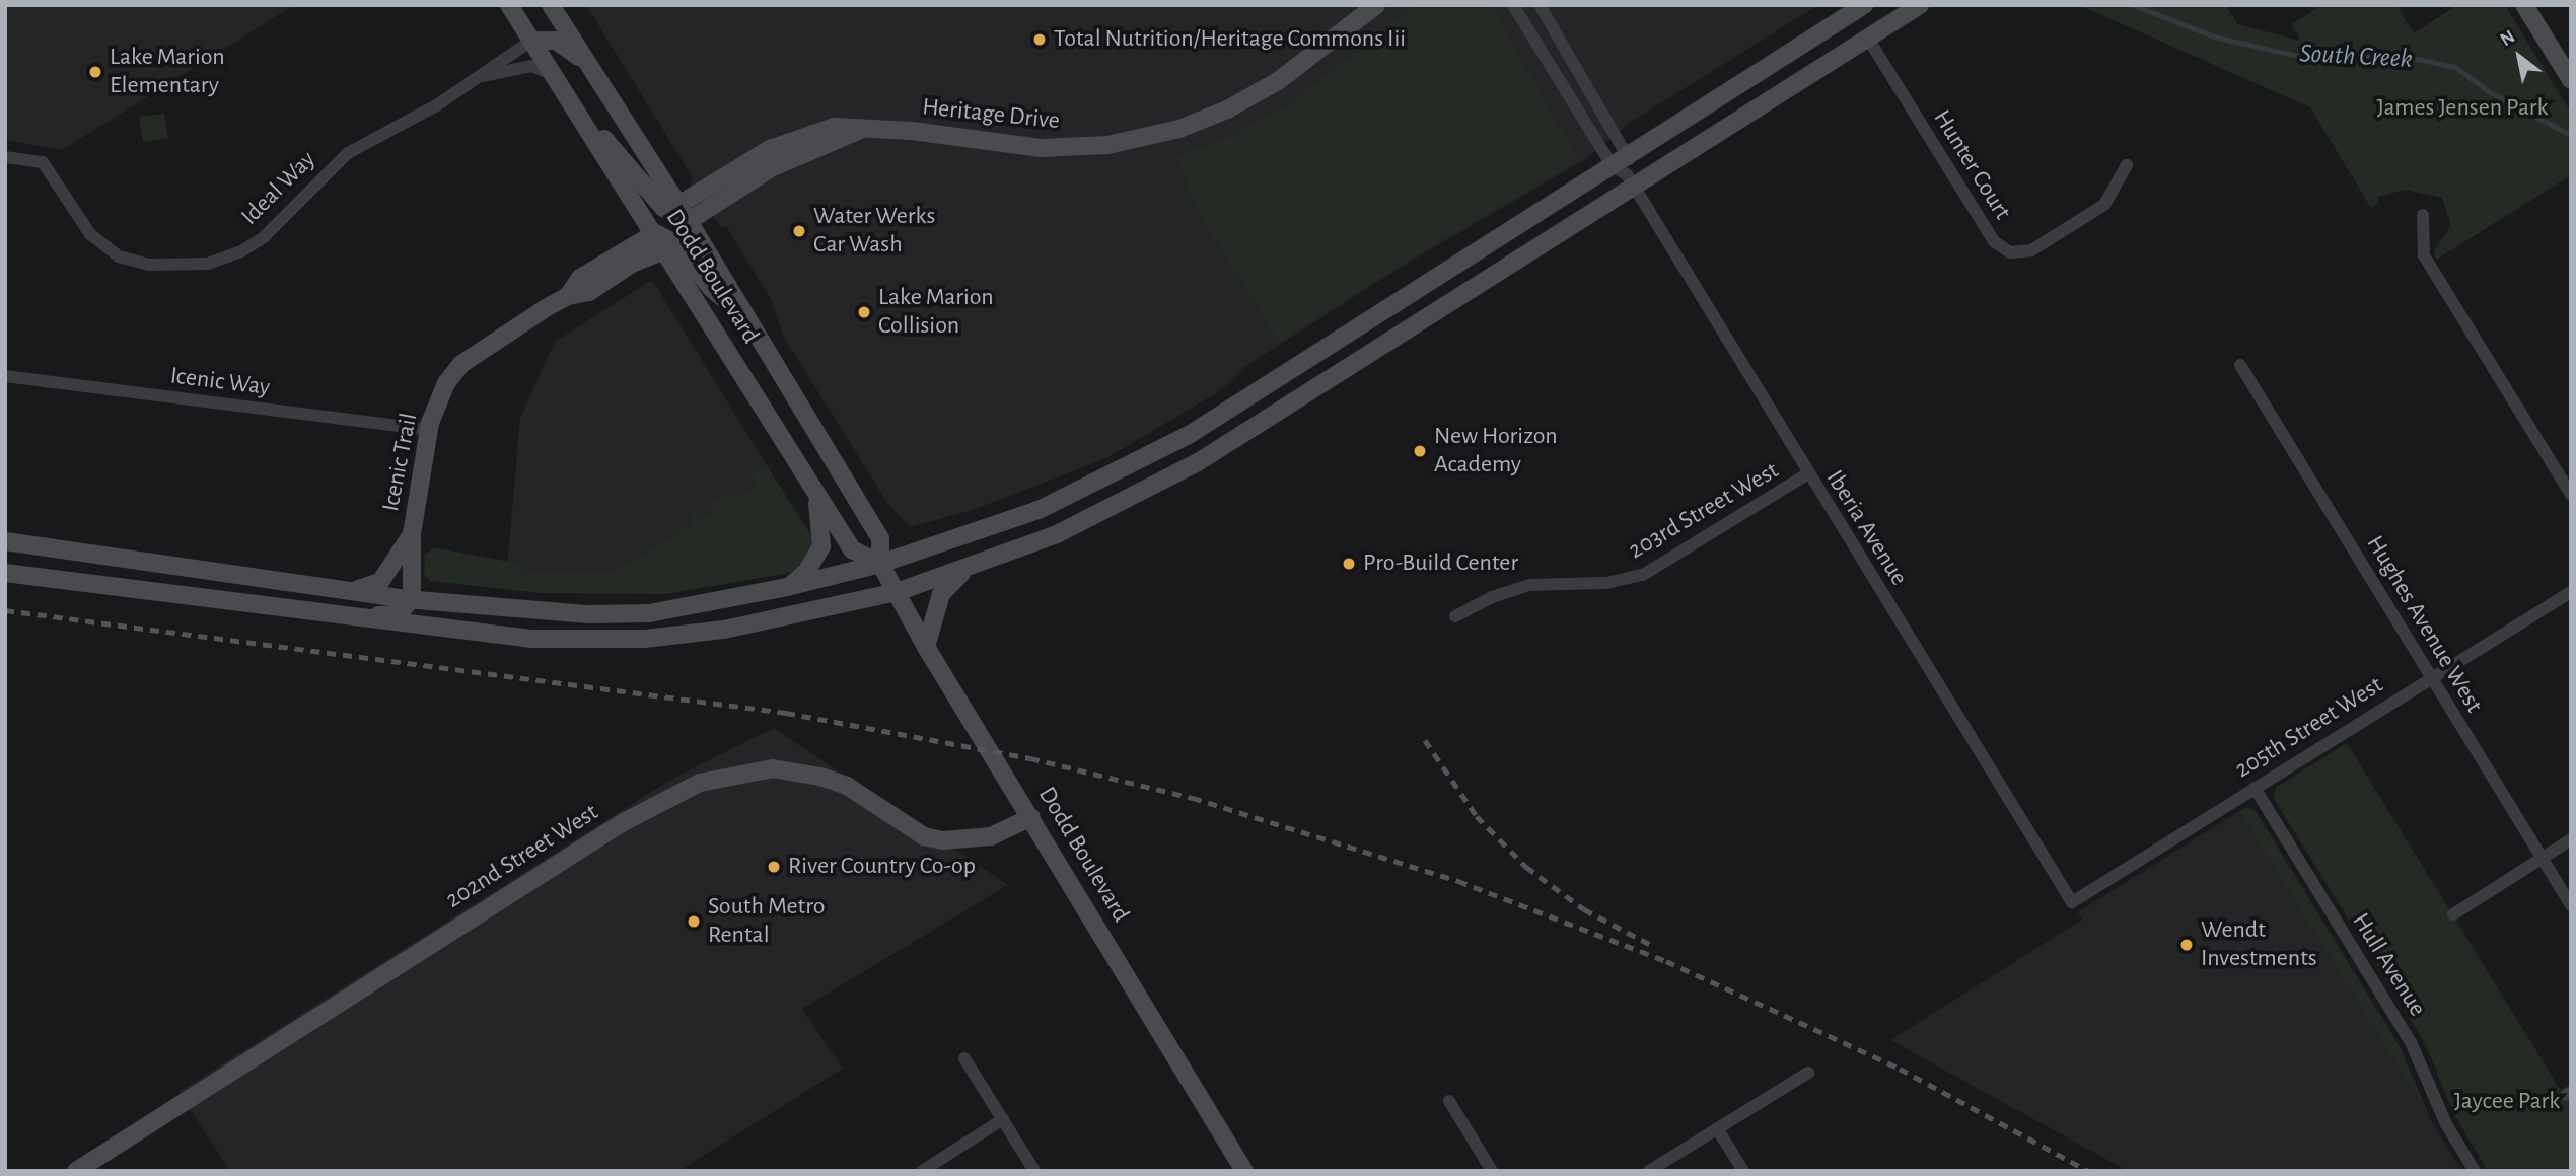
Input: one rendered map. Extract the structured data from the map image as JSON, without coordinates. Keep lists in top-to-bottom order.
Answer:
{
  "streets": {
    "main road": [
      "Heritage Drive",
      "Dodd Boulevard",
      "Icenic Trail",
      "202nd Street West"
    ],
    "street": [
      "Hunter Court",
      "Ideal Way",
      "Icenic Way",
      "203rd Street West",
      "Iberia Avenue",
      "Hughes Avenue West",
      "205th Street West",
      "Hull Avenue"
    ]
  },
  "crossings": [
    ["Heritage Drive", "Dodd Boulevard"],
    ["Ideal Way", "Dodd Boulevard"],
    ["Dodd Boulevard", "Icenic Trail"],
    ["Dodd Boulevard", "202nd Street West"],
    ["Icenic Way", "Icenic Trail"],
    ["203rd Street West", "Iberia Avenue"],
    ["Iberia Avenue", "205th Street West"],
    ["Hughes Avenue West", "205th Street West"],
    ["205th Street West", "Hull Avenue"]
  ],
  "water": ["South Creek"],
  "parks": ["James Jensen Park", "Jaycee Park"],
  "places": [
    "Total Nutrition/Heritage Commons Iii",
    "Lake Marion Elementary",
    "Water Werks Car Wash",
    "Lake Marion Collision",
    "New Horizon Academy",
    "Pro-Build Center",
    "River Country Co-op",
    "South Metro Rental",
    "Wendt Investments"
  ],
  "north": "top left"
}
